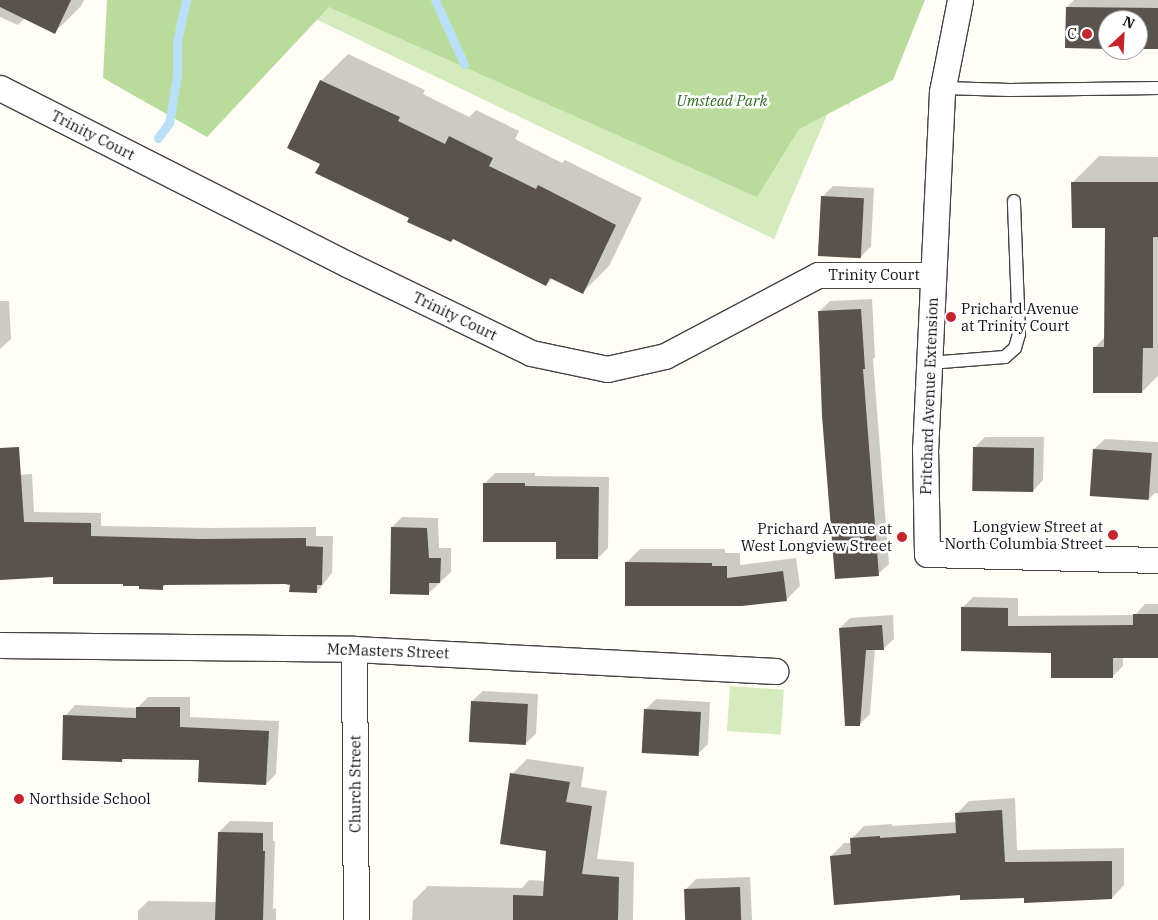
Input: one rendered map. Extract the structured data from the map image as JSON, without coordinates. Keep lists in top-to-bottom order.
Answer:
{
  "streets": {
    "street": [
      "Trinity Court",
      "Pritchard Avenue Extension",
      "McMasters Street",
      "Church Street"
    ]
  },
  "crossings": [
    ["Trinity Court", "Pritchard Avenue Extension"],
    ["McMasters Street", "Church Street"]
  ],
  "parks": ["Umstead Park"],
  "places": [
    "C",
    "Prichard Avenue at Trinity Court",
    "Longview Street at North Columbia Street",
    "Prichard Avenue at West Longview Street",
    "Northside School"
  ],
  "north": "top right"
}
